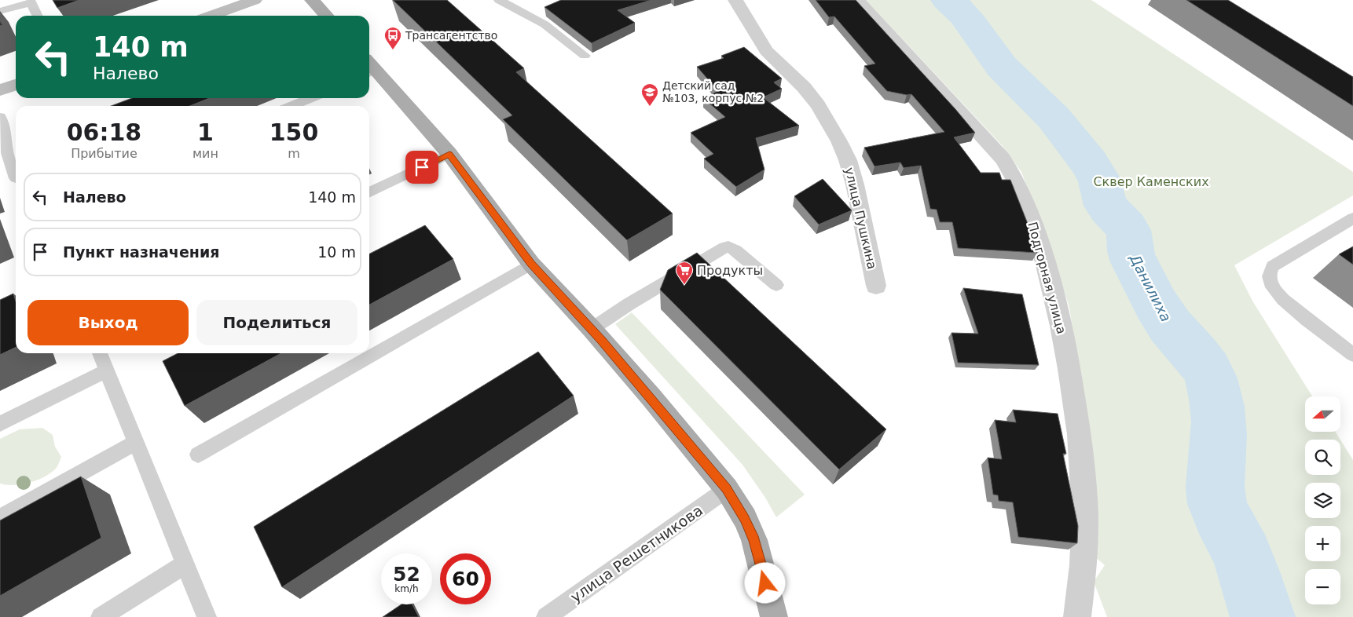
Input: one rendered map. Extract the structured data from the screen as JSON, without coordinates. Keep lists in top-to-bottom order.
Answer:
{
  "streets": {
    "street": ["улица Пушкина", "Подгорная улица"],
    "lane": ["улица Решетникова"]
  },
  "water": ["Данилиха"],
  "parks": ["Сквер Каменских"],
  "places": {
    "bus stop": ["Трансагентство"],
    "school or university": ["Детский сад №103, корпус №2"],
    "supermarket": ["Прoдукты"]
  },
  "north": "left",
  "page": {
    "turn": ["140 m", "Налево"],
    "eta": [
      "06:18",
      "Прибытие",
      "1",
      "мин",
      "150",
      "m"
    ],
    "list": [
      {
        "name": "Налево",
        "value": "140 m"
      },
      {
        "name": "Пункт назначения",
        "value": "10 m"
      }
    ],
    "buttons": ["Выход", "Поделиться"],
    "map_buttons": ["+", "−"],
    "speed": "52 km/h",
    "limit": "60"
  }
}
